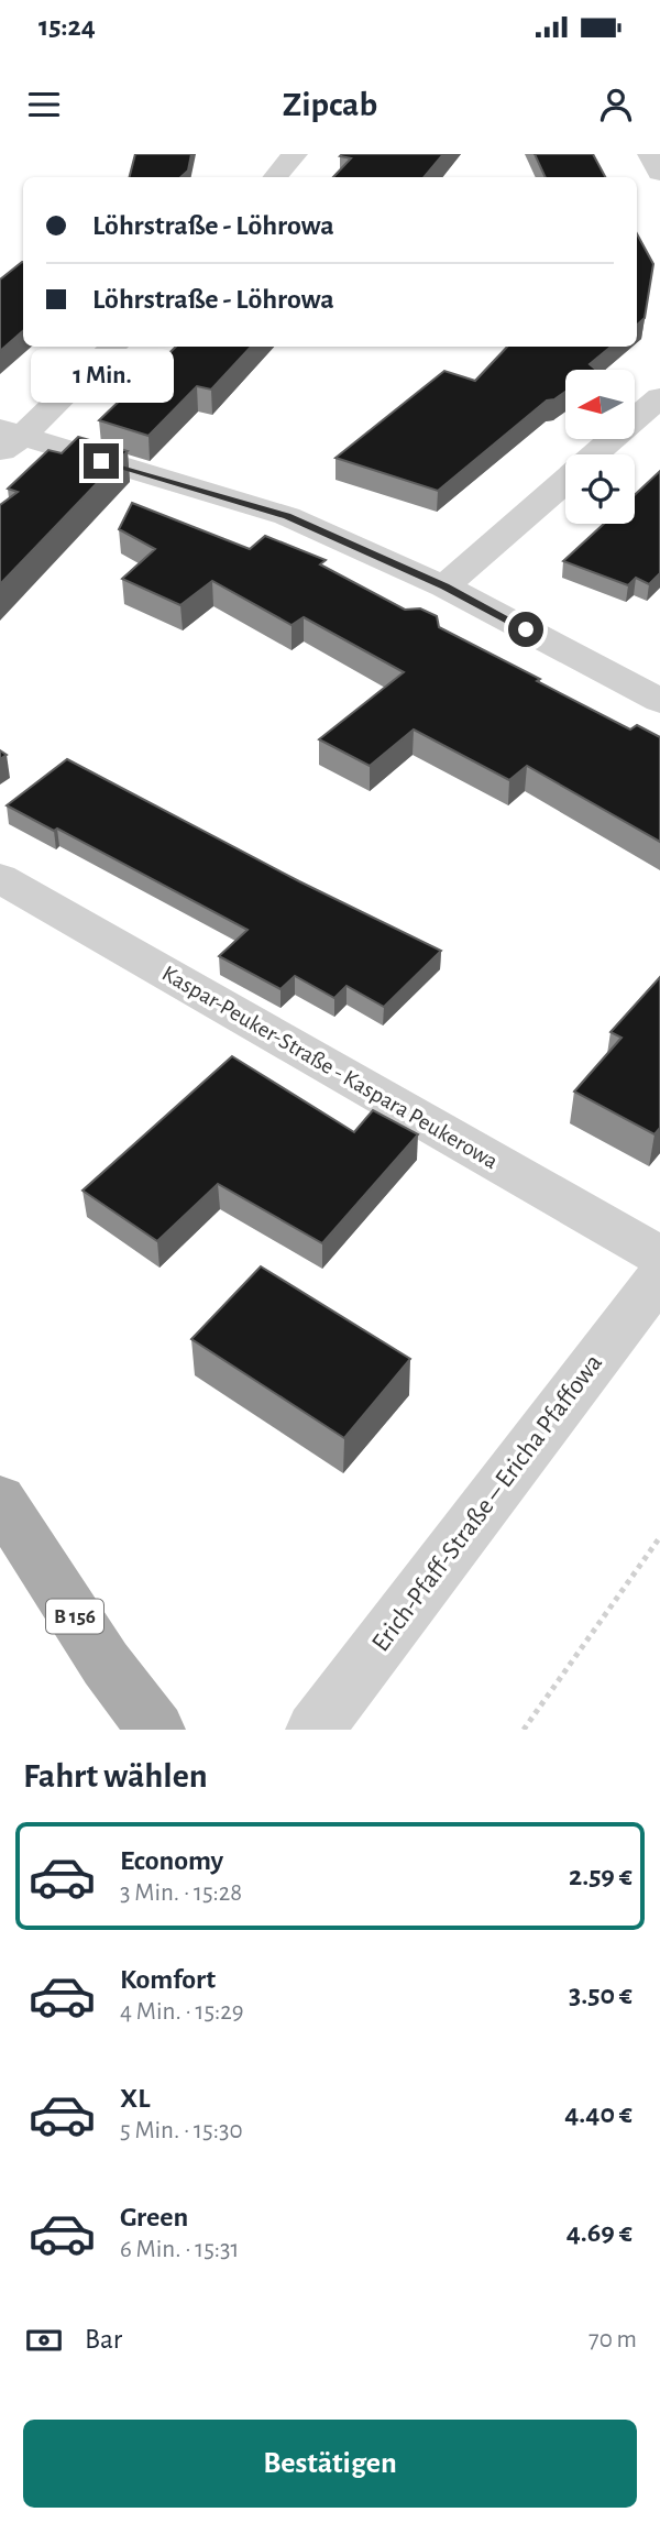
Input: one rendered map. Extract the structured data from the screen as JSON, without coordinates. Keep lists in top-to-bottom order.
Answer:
{
  "streets": {
    "main road": ["B 156"],
    "street": ["Kaspar-Peuker-Straße - Kaspara Peukerowa", "Erich-Pfaff-Straße – Ericha Pfaffowa"]
  },
  "north": "left",
  "page": {
    "status": "15:24",
    "header": "Zipcab",
    "banner": ["Löhrstraße - Löhrowa", "Löhrstraße - Löhrowa"],
    "bubble": "1 Min.",
    "heading": "Fahrt wählen",
    "list": [
      {
        "name": "Economy",
        "note": "3 Min. · 15:28",
        "value": "2.59 €"
      },
      {
        "name": "Komfort",
        "note": "4 Min. · 15:29",
        "value": "3.50 €"
      },
      {
        "name": "XL",
        "note": "5 Min. · 15:30",
        "value": "4.40 €"
      },
      {
        "name": "Green",
        "note": "6 Min. · 15:31",
        "value": "4.69 €"
      }
    ],
    "pay": ["Bar", "70 m"],
    "buttons": "Bestätigen"
  }
}
